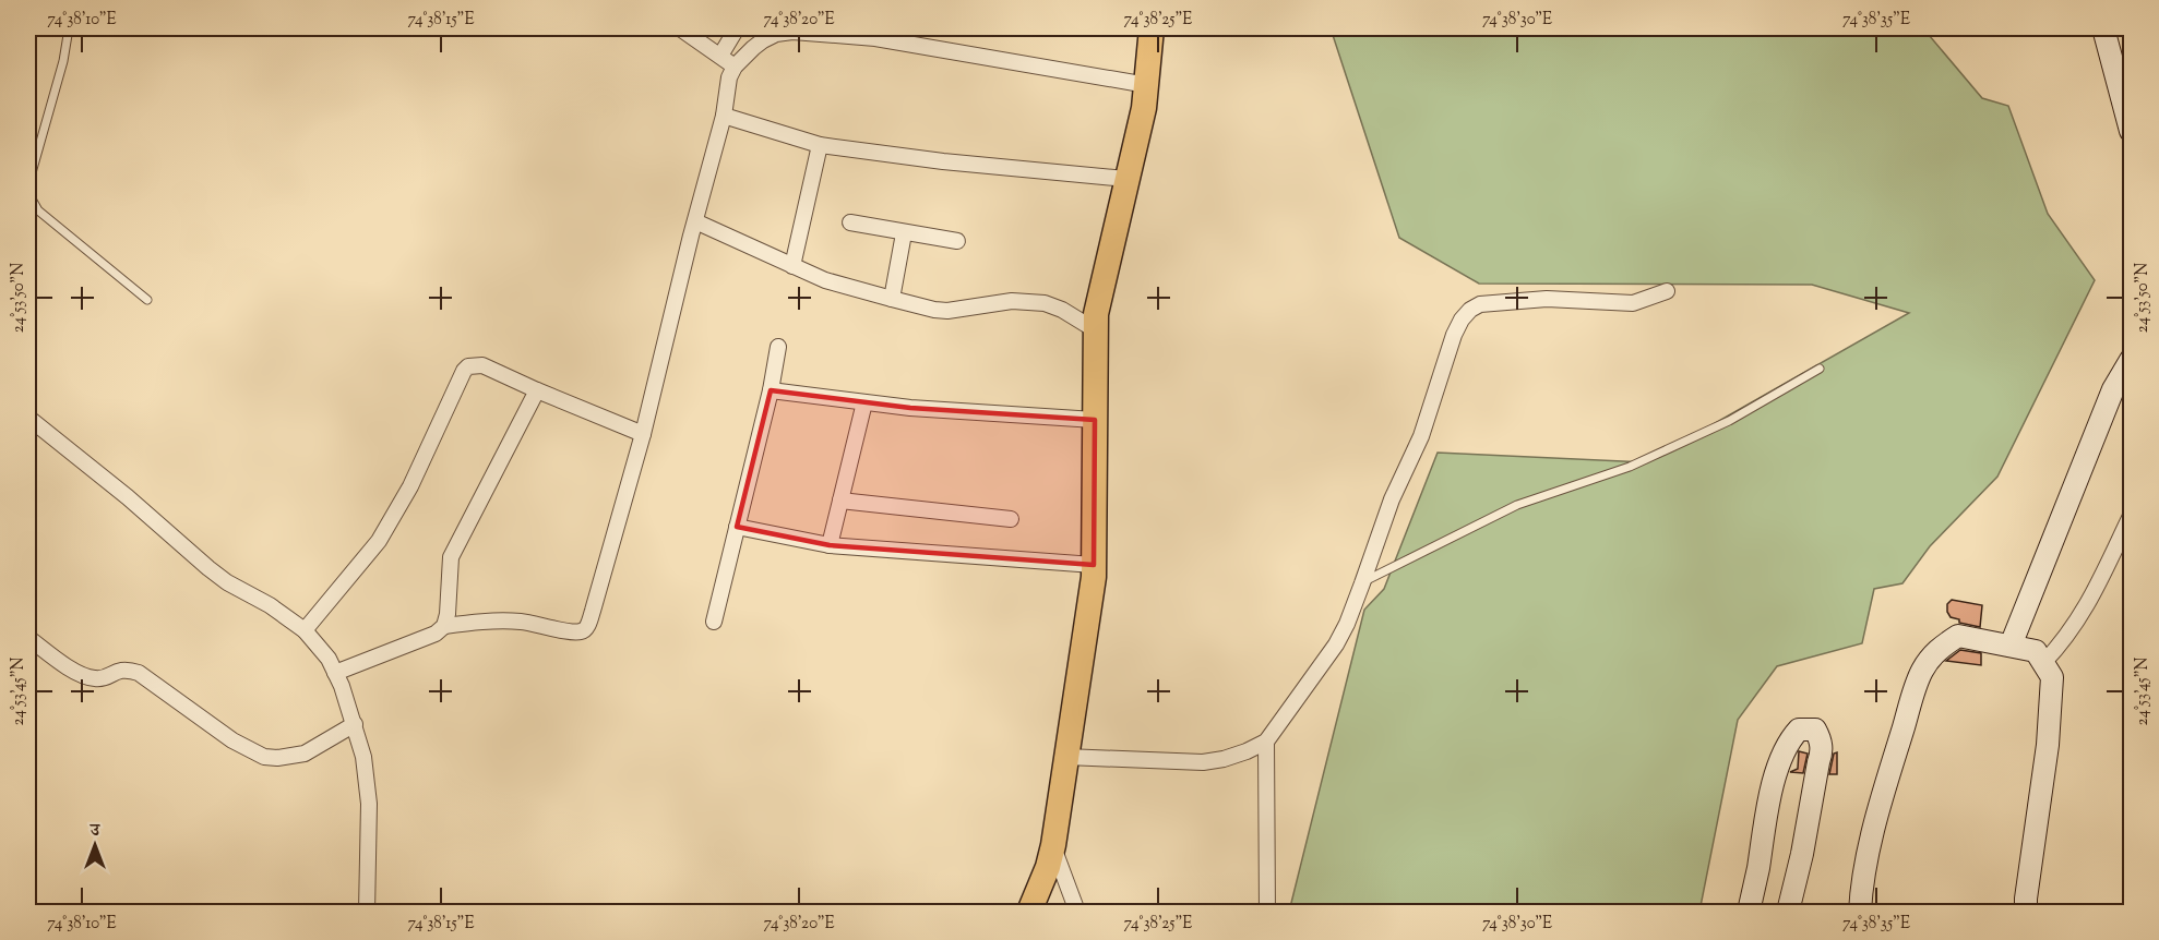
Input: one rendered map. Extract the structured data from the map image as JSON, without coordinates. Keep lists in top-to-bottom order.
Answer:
{
  "north": "top",
  "coordinates": [
    "74°38'10\"E",
    "74°38'15\"E",
    "74°38'20\"E",
    "74°38'25\"E",
    "74°38'30\"E",
    "74°38'35\"E",
    "24°53'50\"N",
    "24°53'45\"N"
  ]
}
